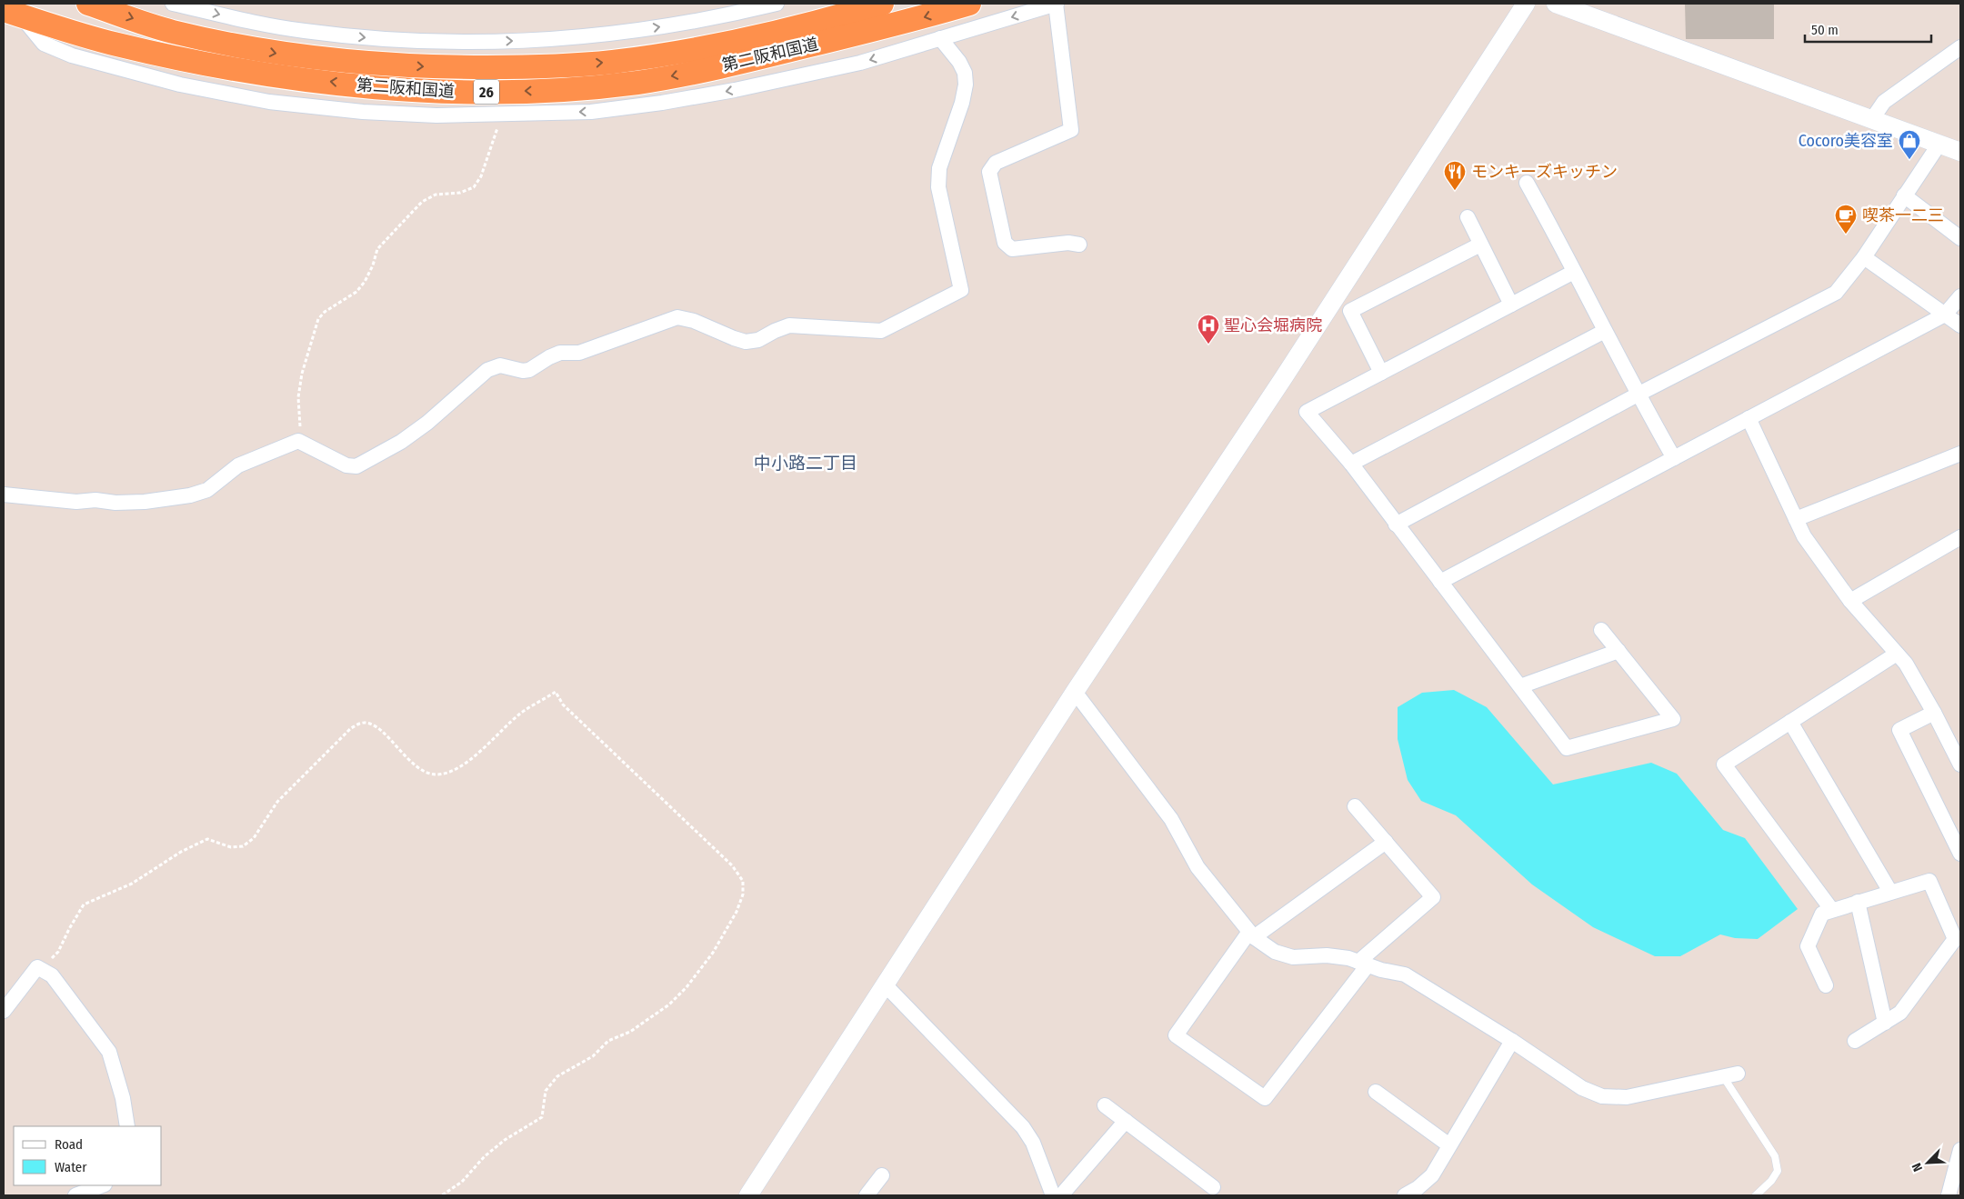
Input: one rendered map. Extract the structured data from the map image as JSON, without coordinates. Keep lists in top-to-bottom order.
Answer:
{
  "streets": {
    "highway": ["第二阪和国道", "26"]
  },
  "districts": ["中小路二丁目"],
  "places": {
    "shop": ["Cocoro美容室"],
    "restaurant": ["モンキーズキッチン"],
    "cafe": ["喫茶一二三"],
    "hospital": ["聖心会堀病院"]
  },
  "legend": ["Road", "Water"],
  "scale_bar": "50 m",
  "north": "bottom left"
}
